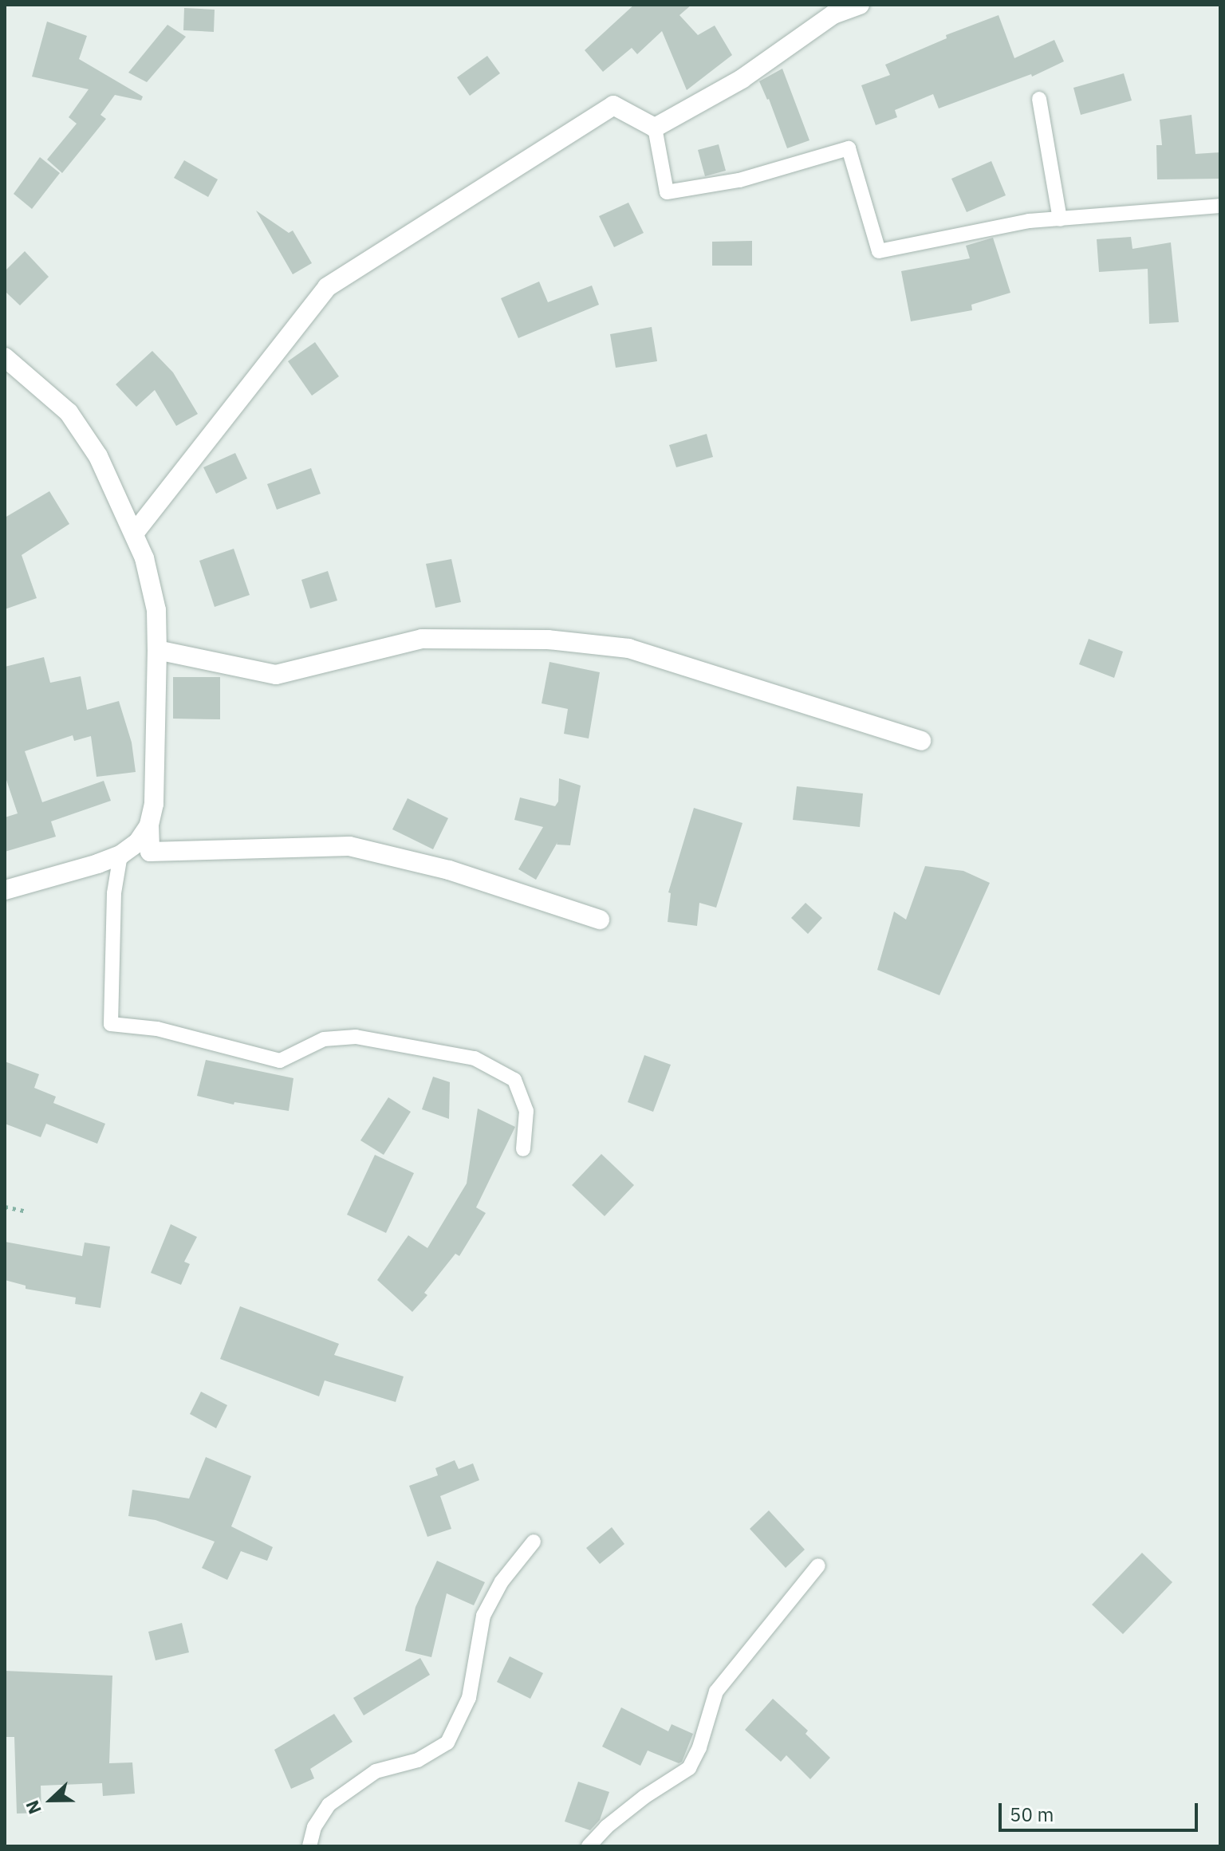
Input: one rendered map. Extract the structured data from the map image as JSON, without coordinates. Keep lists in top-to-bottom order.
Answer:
{
  "scale_bar": "50 m",
  "north": "left"
}
